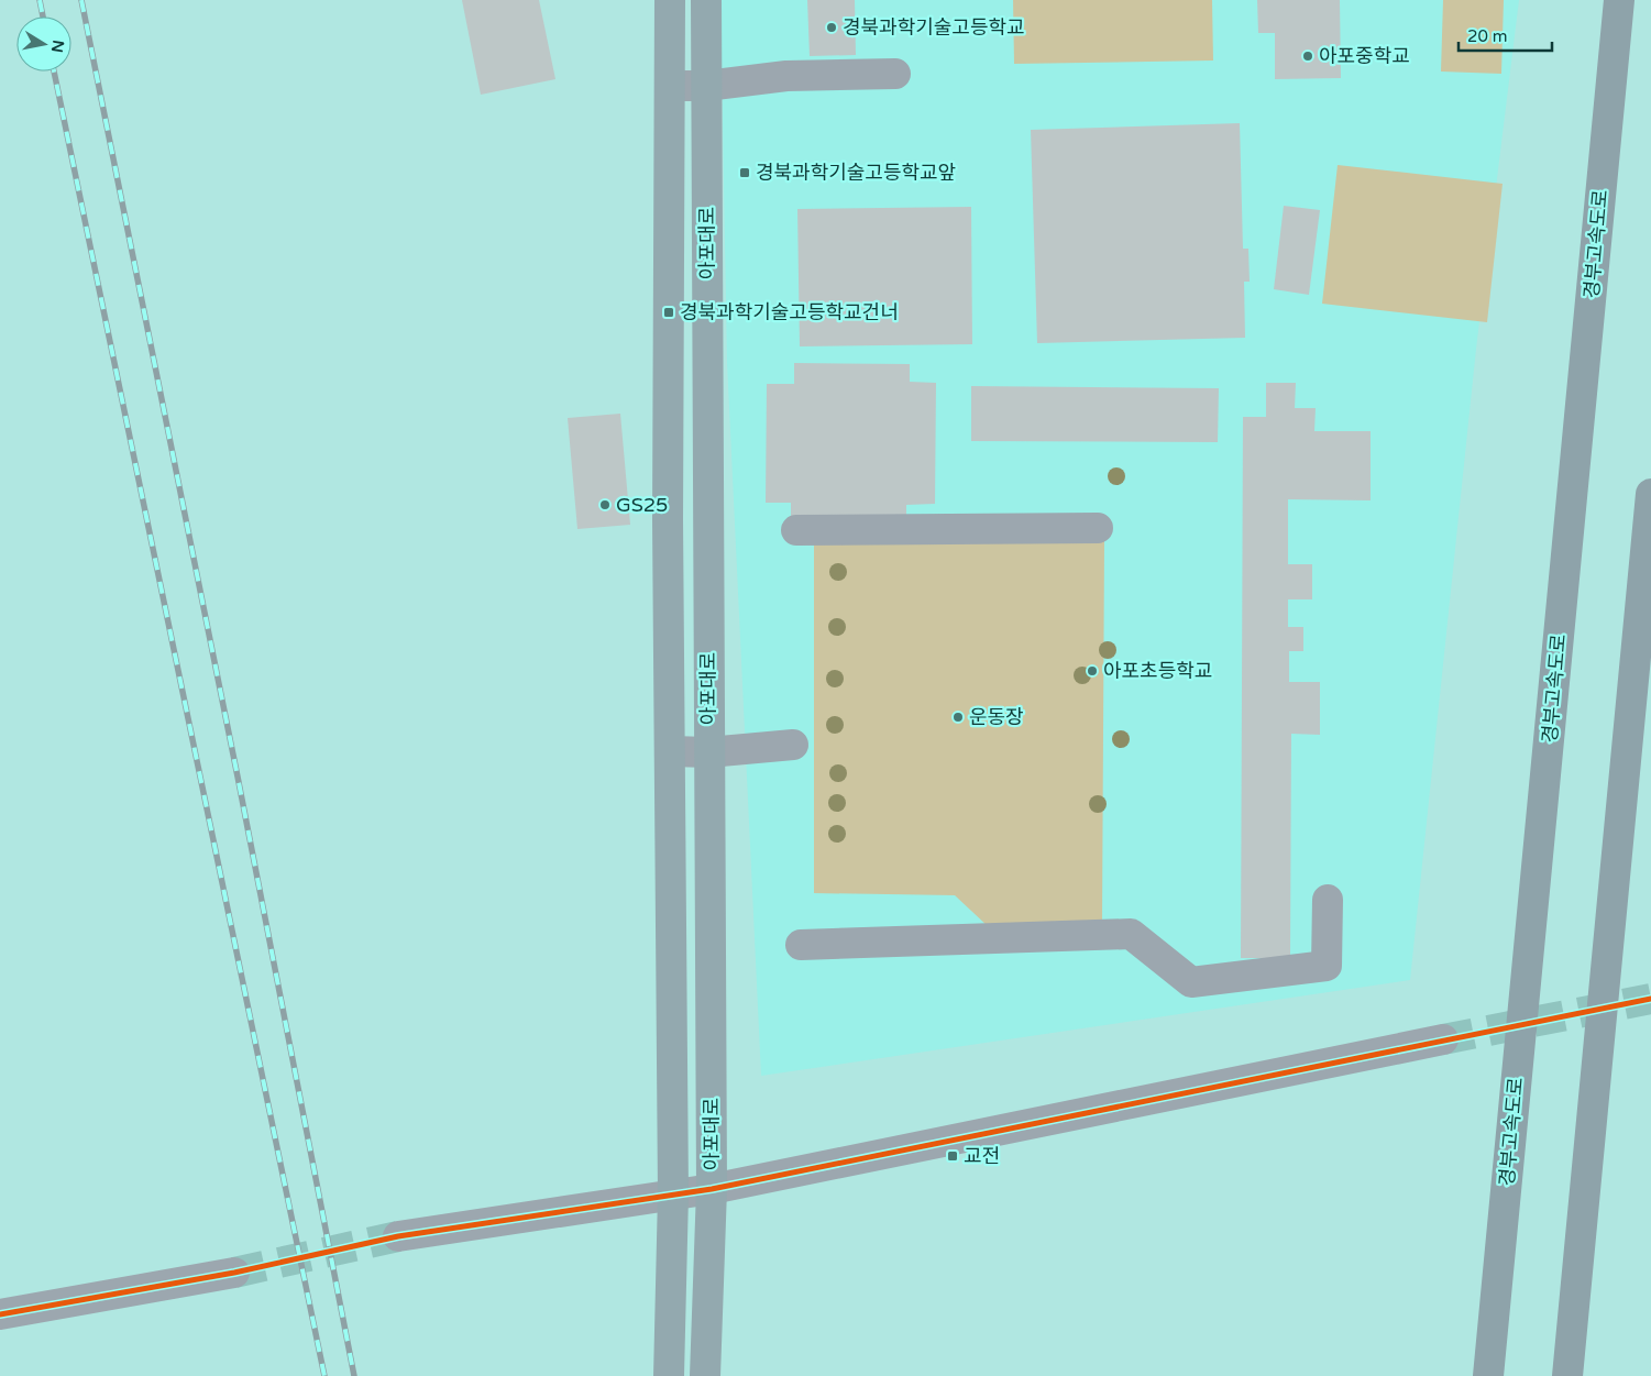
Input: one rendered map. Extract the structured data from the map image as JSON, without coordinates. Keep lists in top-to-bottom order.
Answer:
{
  "streets": {
    "highway": ["경부고속도로"],
    "main road": ["아포대로"]
  },
  "places": {
    "other": [
      "경북과학기술고등학교",
      "아포중학교",
      "GS25",
      "아포초등학교",
      "운동장"
    ],
    "transit": ["경북과학기술고등학교앞", "경북과학기술고등학교건너", "교전"]
  },
  "scale_bar": "20 m",
  "north": "right"
}
